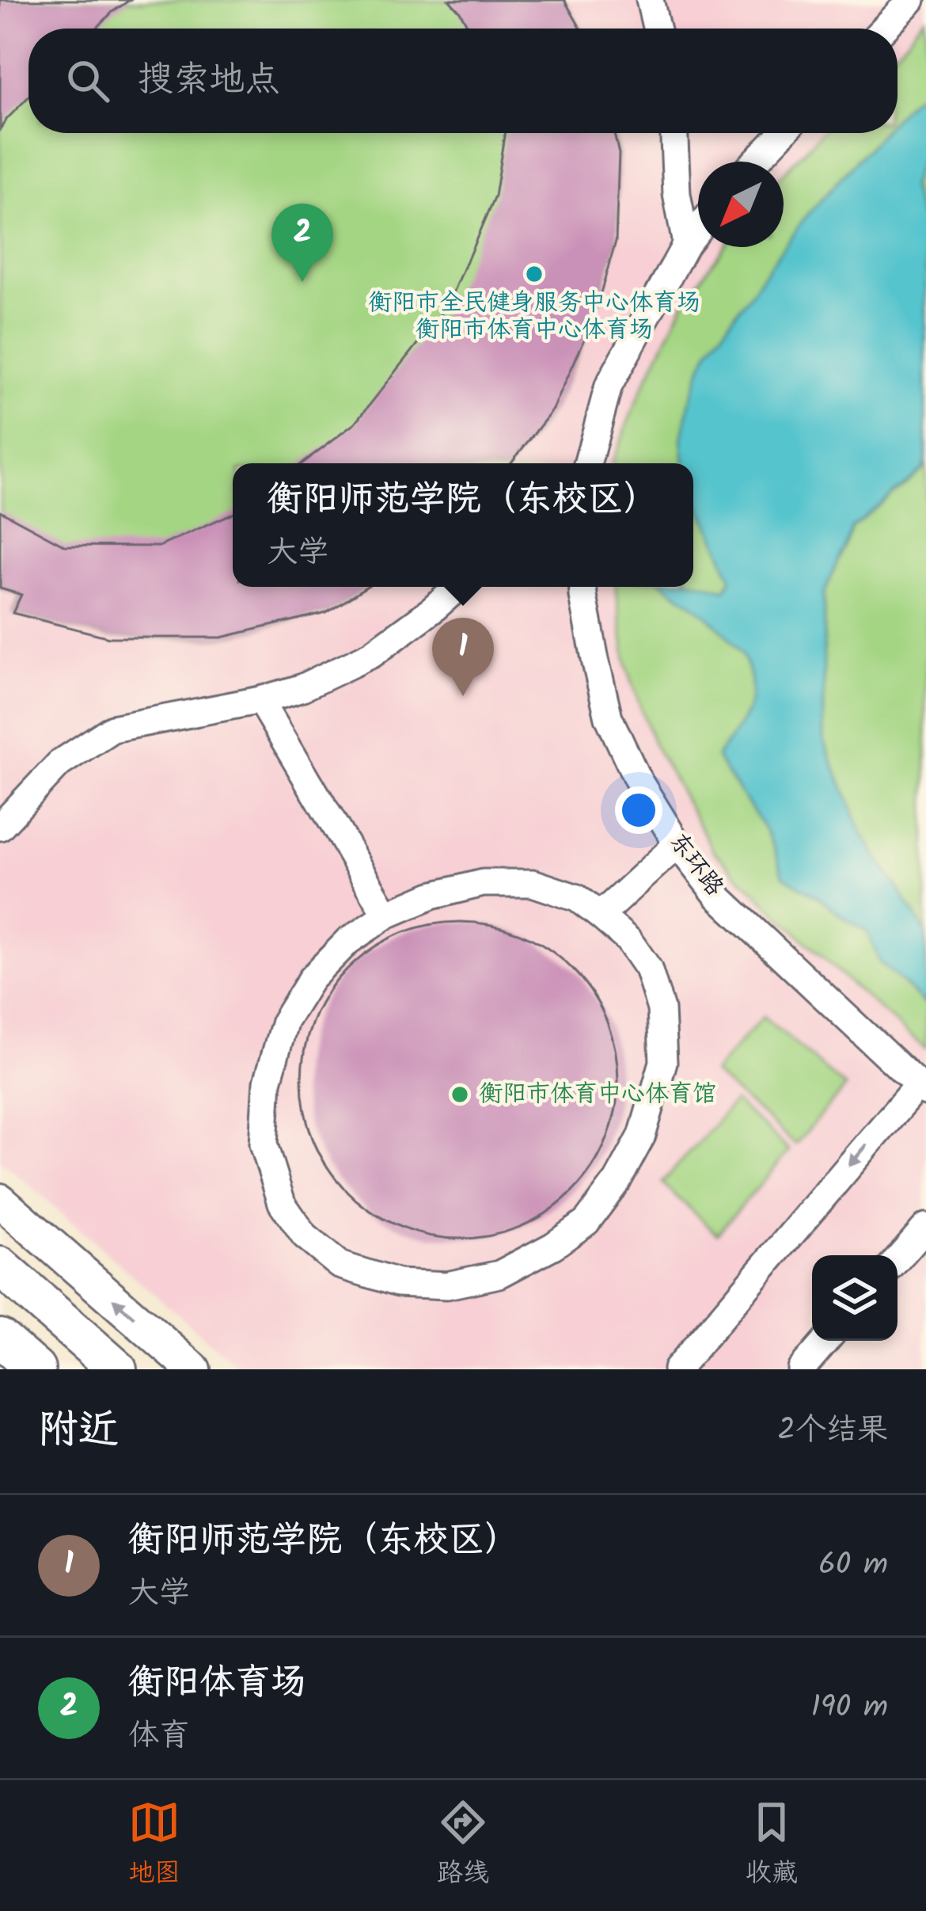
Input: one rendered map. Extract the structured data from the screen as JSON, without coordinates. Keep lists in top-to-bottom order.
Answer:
{
  "streets": {
    "lane": ["东环路"]
  },
  "places": ["衡阳市全民健身服务中心体育场 衡阳市体育中心体育场", "衡阳市体育中心体育馆"],
  "north": "bottom left",
  "page": {
    "search": "搜索地点",
    "pins": ["2", "1"],
    "popup": ["衡阳师范学院（东校区）", "大学"],
    "heading": ["附近", "2个结果"],
    "list": [
      {
        "mark": "1",
        "name": "衡阳师范学院（东校区）",
        "note": "大学",
        "value": "60 m"
      },
      {
        "mark": "2",
        "name": "衡阳体育场",
        "note": "体育",
        "value": "190 m"
      }
    ],
    "nav": ["地图", "路线", "收藏"]
  }
}
